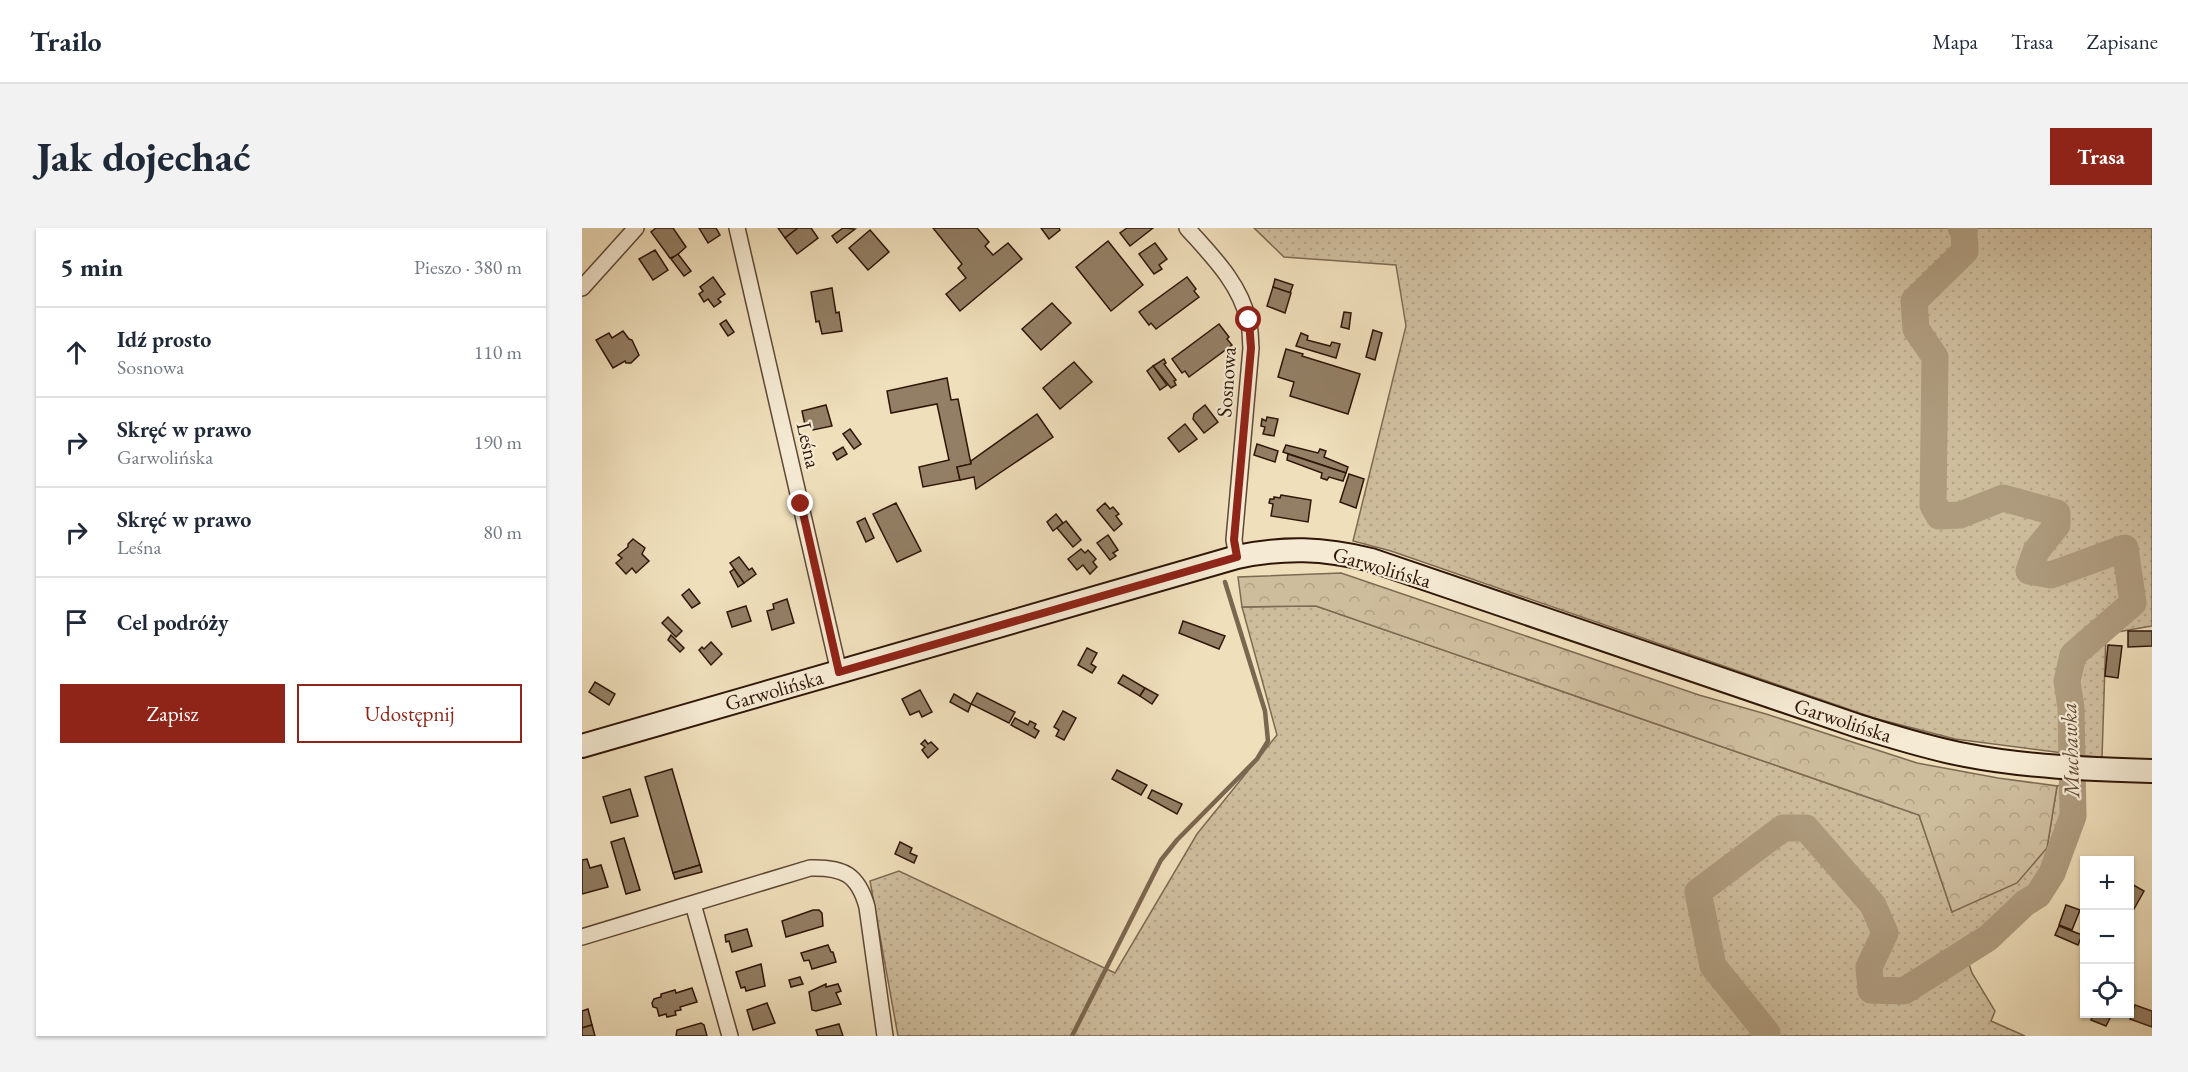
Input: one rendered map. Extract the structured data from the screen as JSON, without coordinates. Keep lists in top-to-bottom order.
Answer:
{
  "streets": {
    "main road": ["Garwolińska"],
    "street": ["Sosnowa", "Leśna"]
  },
  "crossings": [
    ["Sosnowa", "Garwolińska"],
    ["Leśna", "Garwolińska"]
  ],
  "water": ["Muchawka"],
  "page": {
    "header": "Trailo",
    "nav": ["Mapa", "Trasa", "Zapisane"],
    "buttons": [
      "Trasa",
      ["Zapisz", "Udostępnij"]
    ],
    "title": "Jak dojechać",
    "heading": ["5 min", "Pieszo · 380 m"],
    "list": [
      ["Idź prosto", "Sosnowa", "110 m"],
      ["Skręć w prawo", "Garwolińska", "190 m"],
      ["Skręć w prawo", "Leśna", "80 m"],
      "Cel podróży"
    ],
    "map_buttons": ["+", "−"]
  }
}
